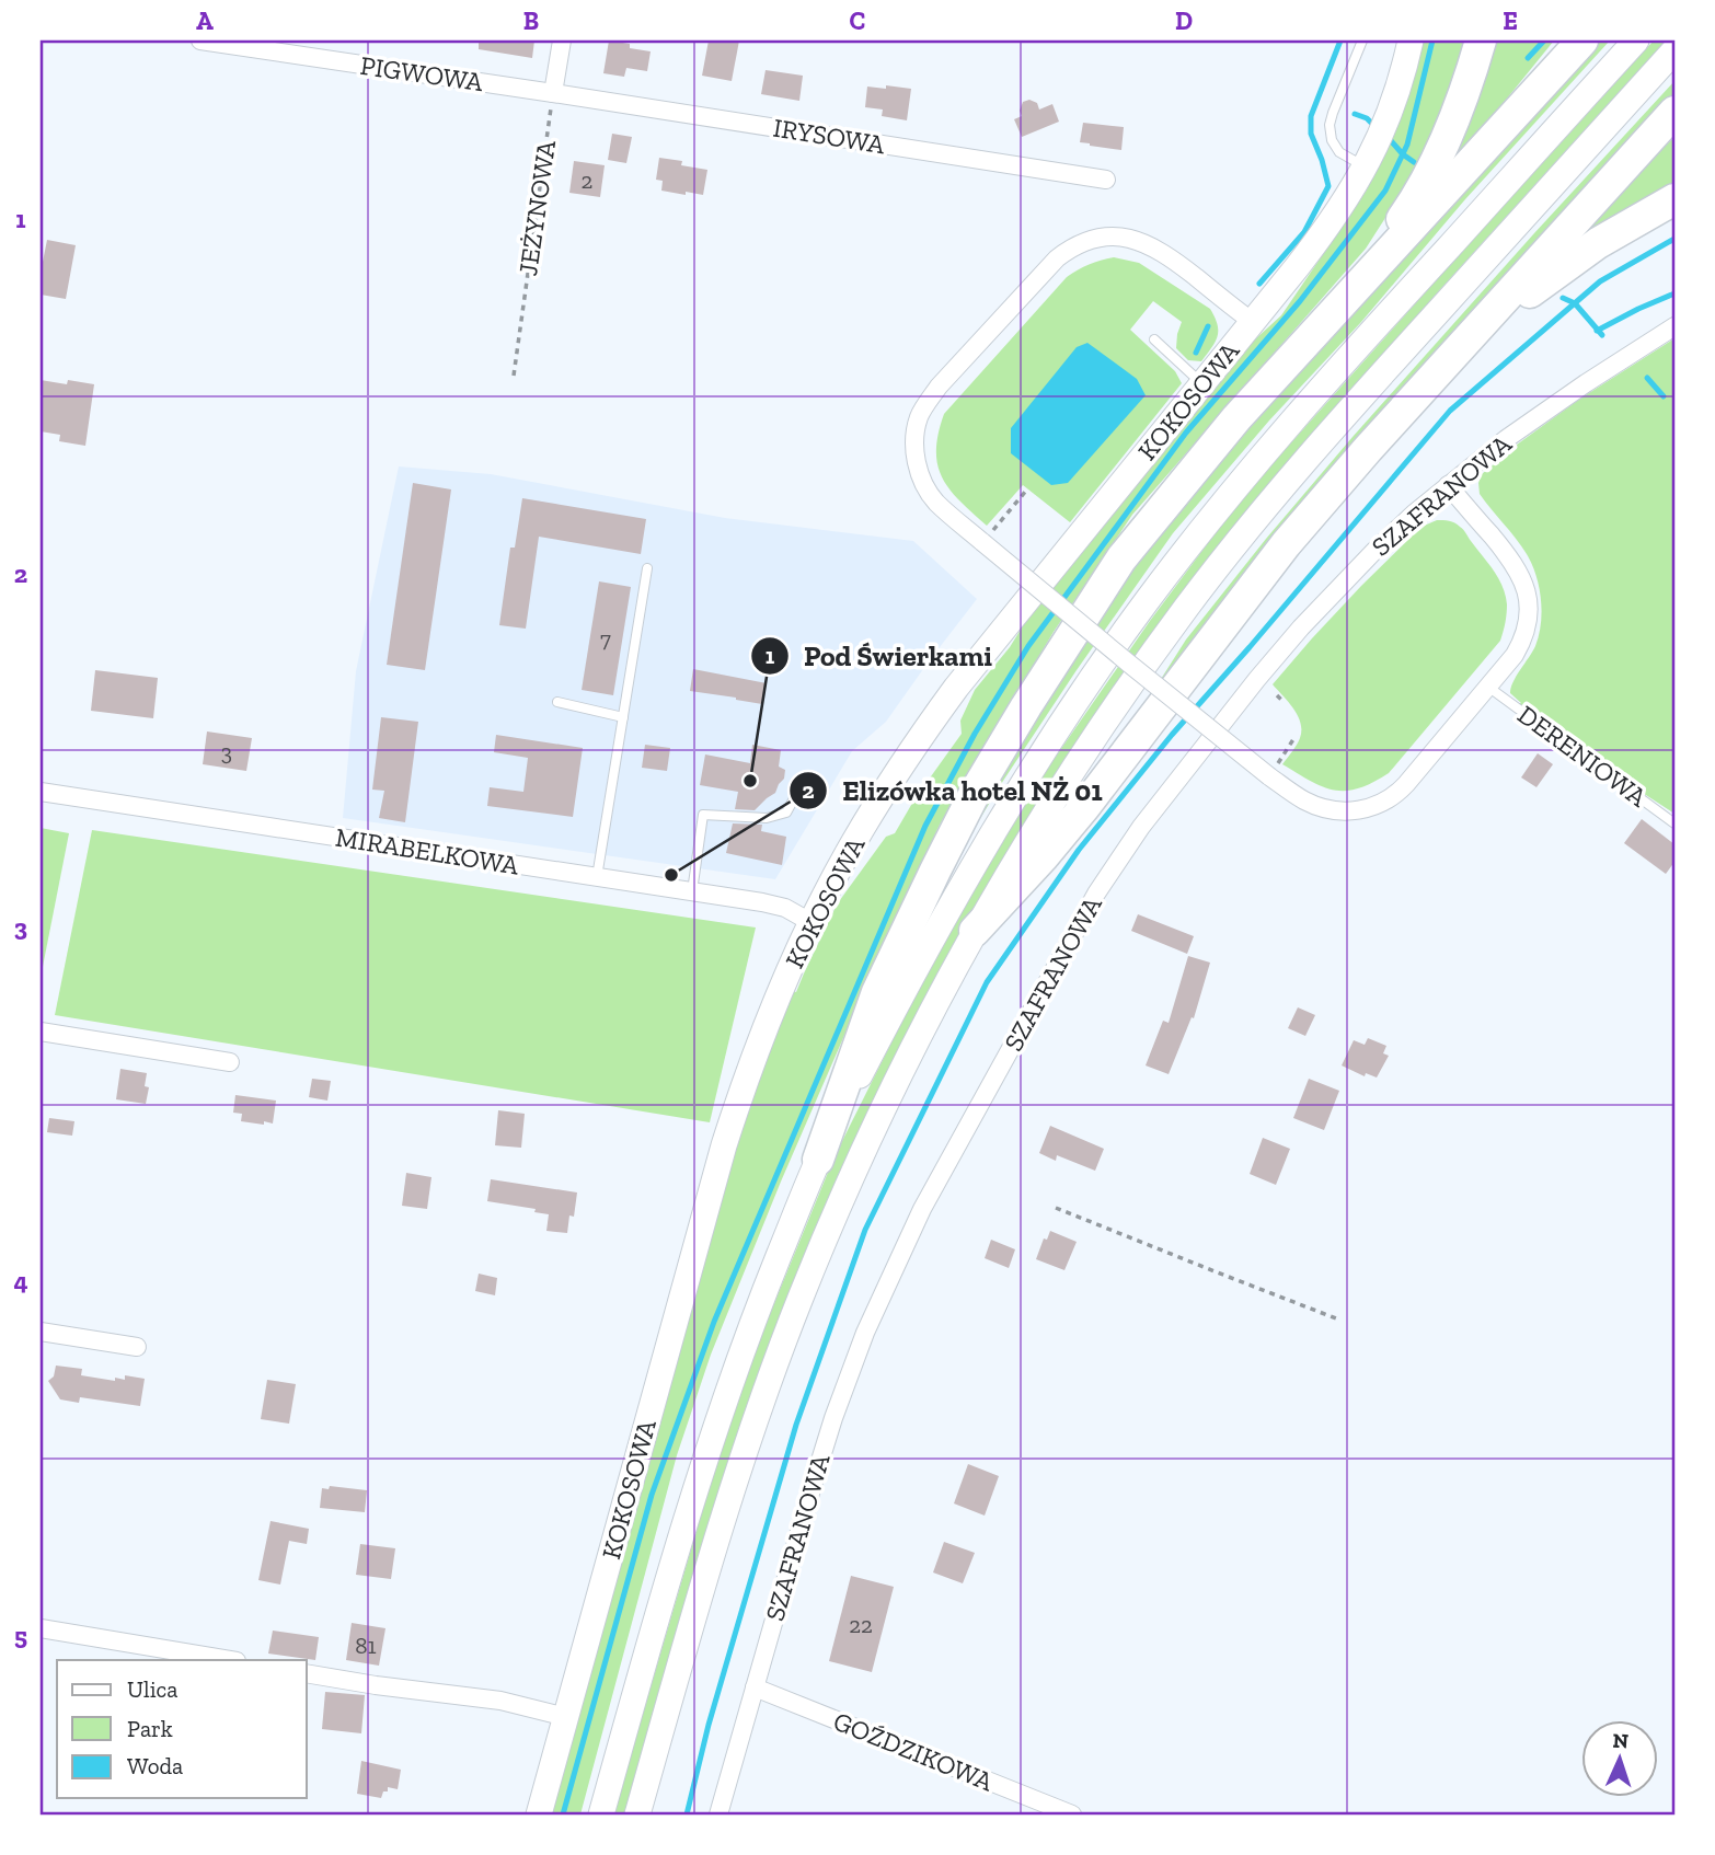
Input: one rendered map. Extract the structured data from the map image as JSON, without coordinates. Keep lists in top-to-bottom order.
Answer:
{
  "streets": {
    "main road": ["KOKOSOWA"],
    "street": [
      "PIGWOWA",
      "IRYSOWA",
      "SZAFRANOWA",
      "MIRABELKOWA",
      "GOŹDZIKOWA"
    ],
    "lane": ["DERENIOWA"],
    "path": ["JEŻYNOWA"]
  },
  "crossings": [
    ["PIGWOWA", "IRYSOWA"],
    ["PIGWOWA", "JEŻYNOWA"],
    ["IRYSOWA", "JEŻYNOWA"],
    ["KOKOSOWA", "MIRABELKOWA"],
    ["SZAFRANOWA", "GOŹDZIKOWA"]
  ],
  "places": ["Pod Świerkami", "Elizówka hotel NŻ 01"],
  "house_numbers": [
    "2",
    "7",
    "3",
    "22",
    "81"
  ],
  "legend": ["Ulica", "Park", "Woda"],
  "north": "top",
  "grid": {
    "columns": [
      "A",
      "B",
      "C",
      "D",
      "E"
    ],
    "rows": [
      "1",
      "2",
      "3",
      "4",
      "5"
    ]
  }
}
